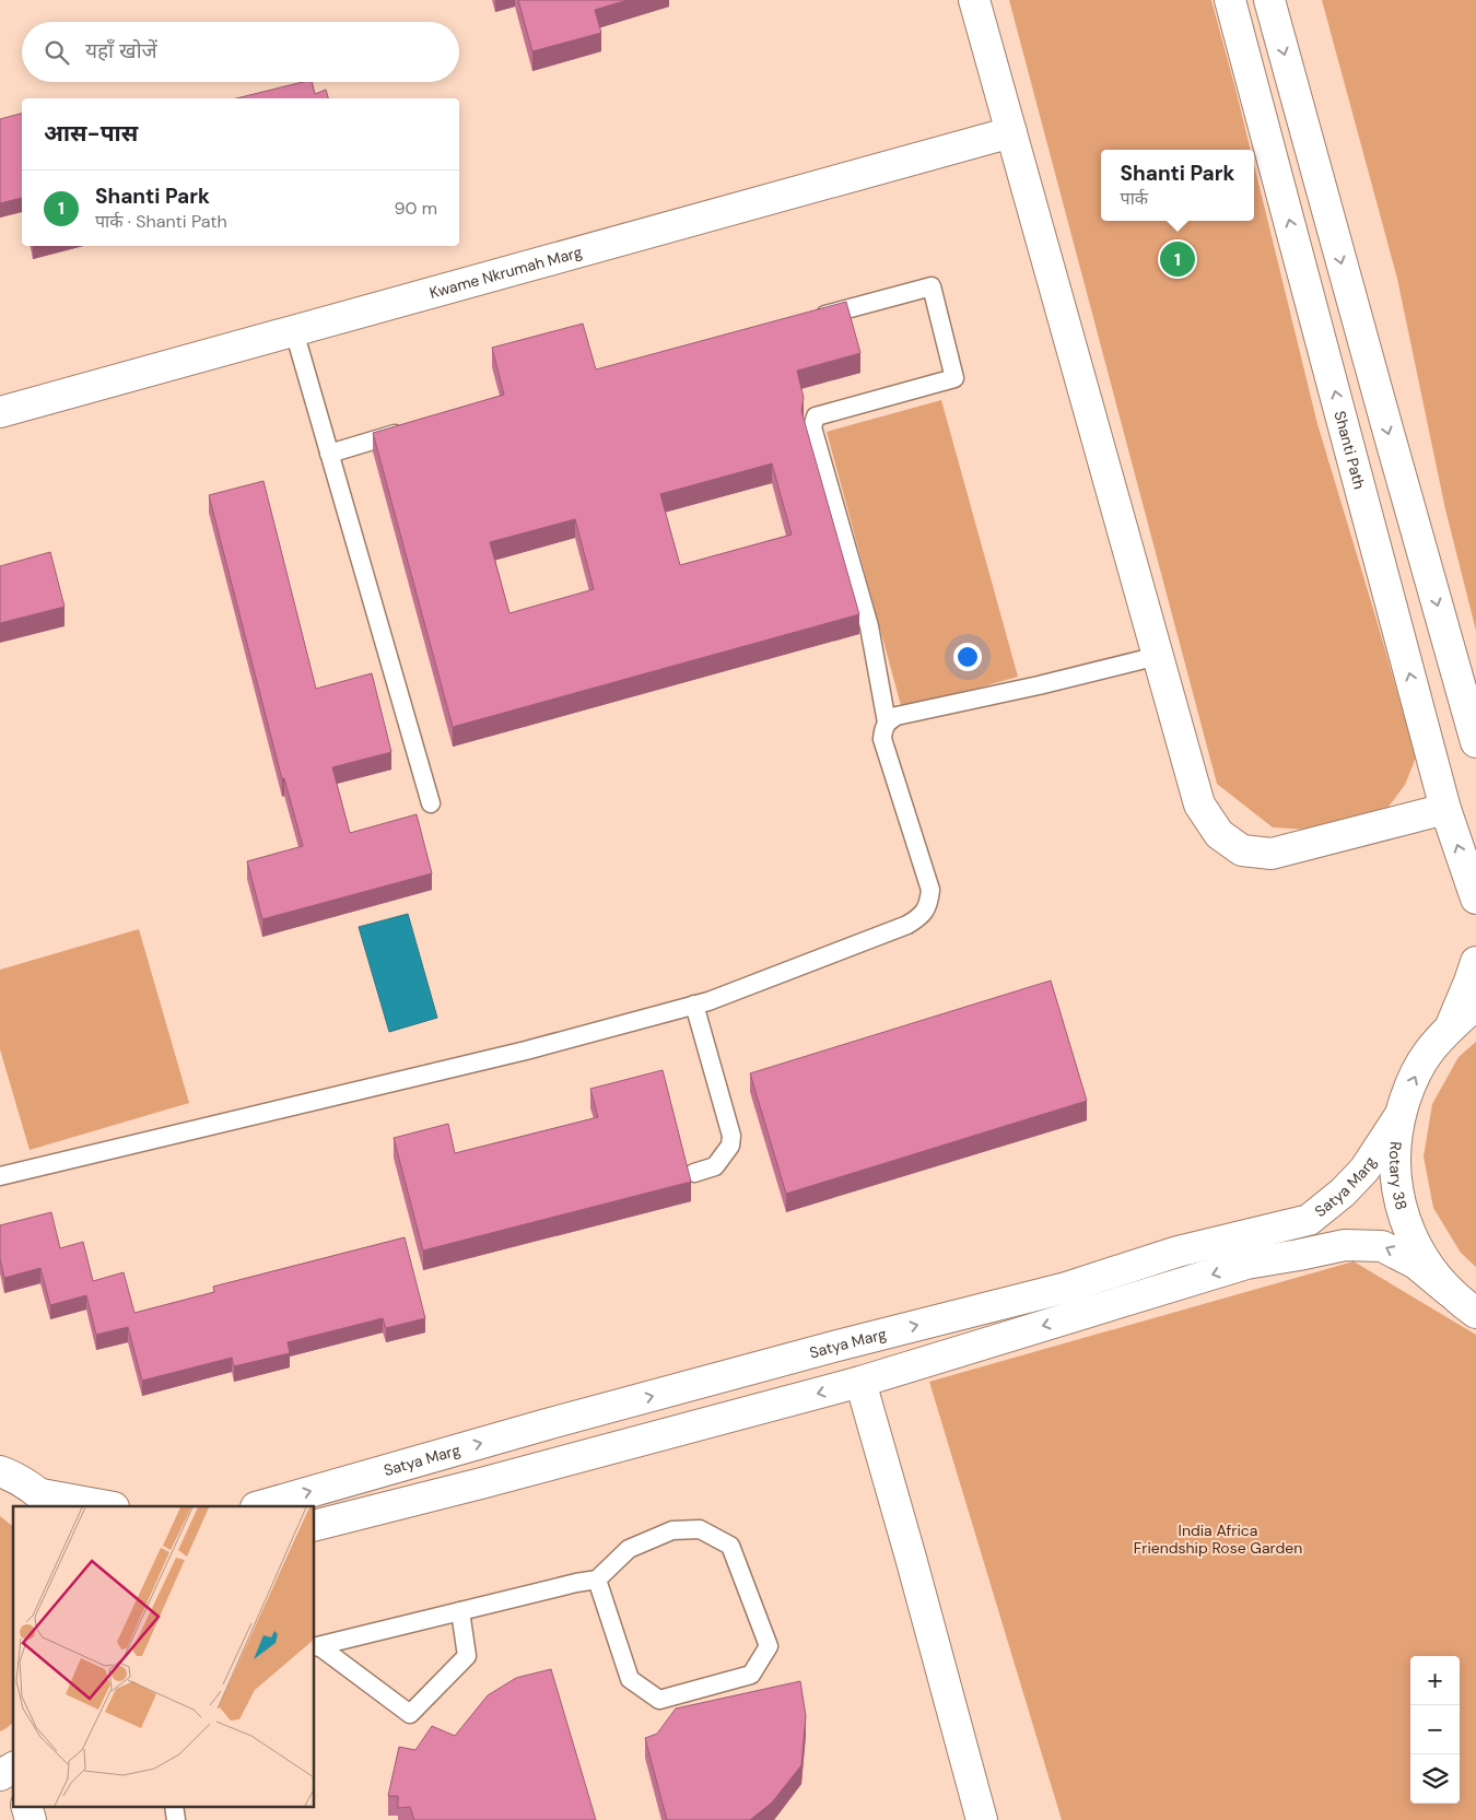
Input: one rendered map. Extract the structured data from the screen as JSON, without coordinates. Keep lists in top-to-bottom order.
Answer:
{
  "streets": {
    "main road": [
      "Kwame Nkrumah Marg",
      "Shanti Path",
      "Rotary 38",
      "Satya Marg"
    ]
  },
  "crossings": [
    ["Rotary 38", "Satya Marg"]
  ],
  "parks": ["India Africa Friendship Rose Garden"],
  "page": {
    "search": "यहाँ खोजें",
    "heading": "आस-पास",
    "popup": ["Shanti Park", "पार्क"],
    "list": [
      {
        "mark": "1",
        "name": "Shanti Park",
        "note": "पार्क · Shanti Path",
        "value": "90 m"
      }
    ],
    "pins": "1",
    "map_buttons": ["+", "−"]
  }
}
